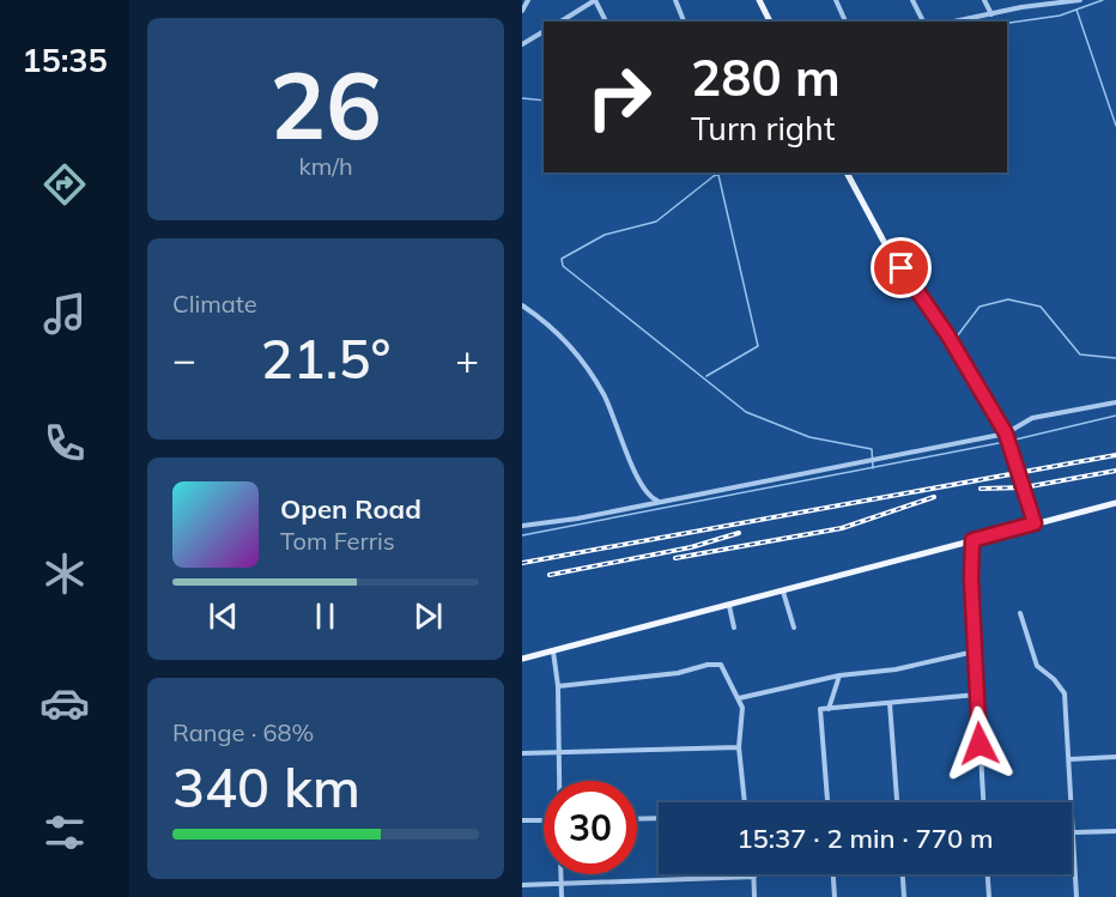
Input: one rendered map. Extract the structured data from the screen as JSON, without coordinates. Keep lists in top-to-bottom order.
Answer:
{
  "page": {
    "tabs": "15:35",
    "tile": [
      ["26", "km/h"],
      "Climate",
      ["Range · 68%", "340 km"]
    ],
    "turn": ["280 m", "Turn right"],
    "heat": ["−", "21.5°", "+"],
    "song": ["Open Road", "Tom Ferris"],
    "limit": "30",
    "trip": "15:37 · 2 min · 770 m"
  }
}
